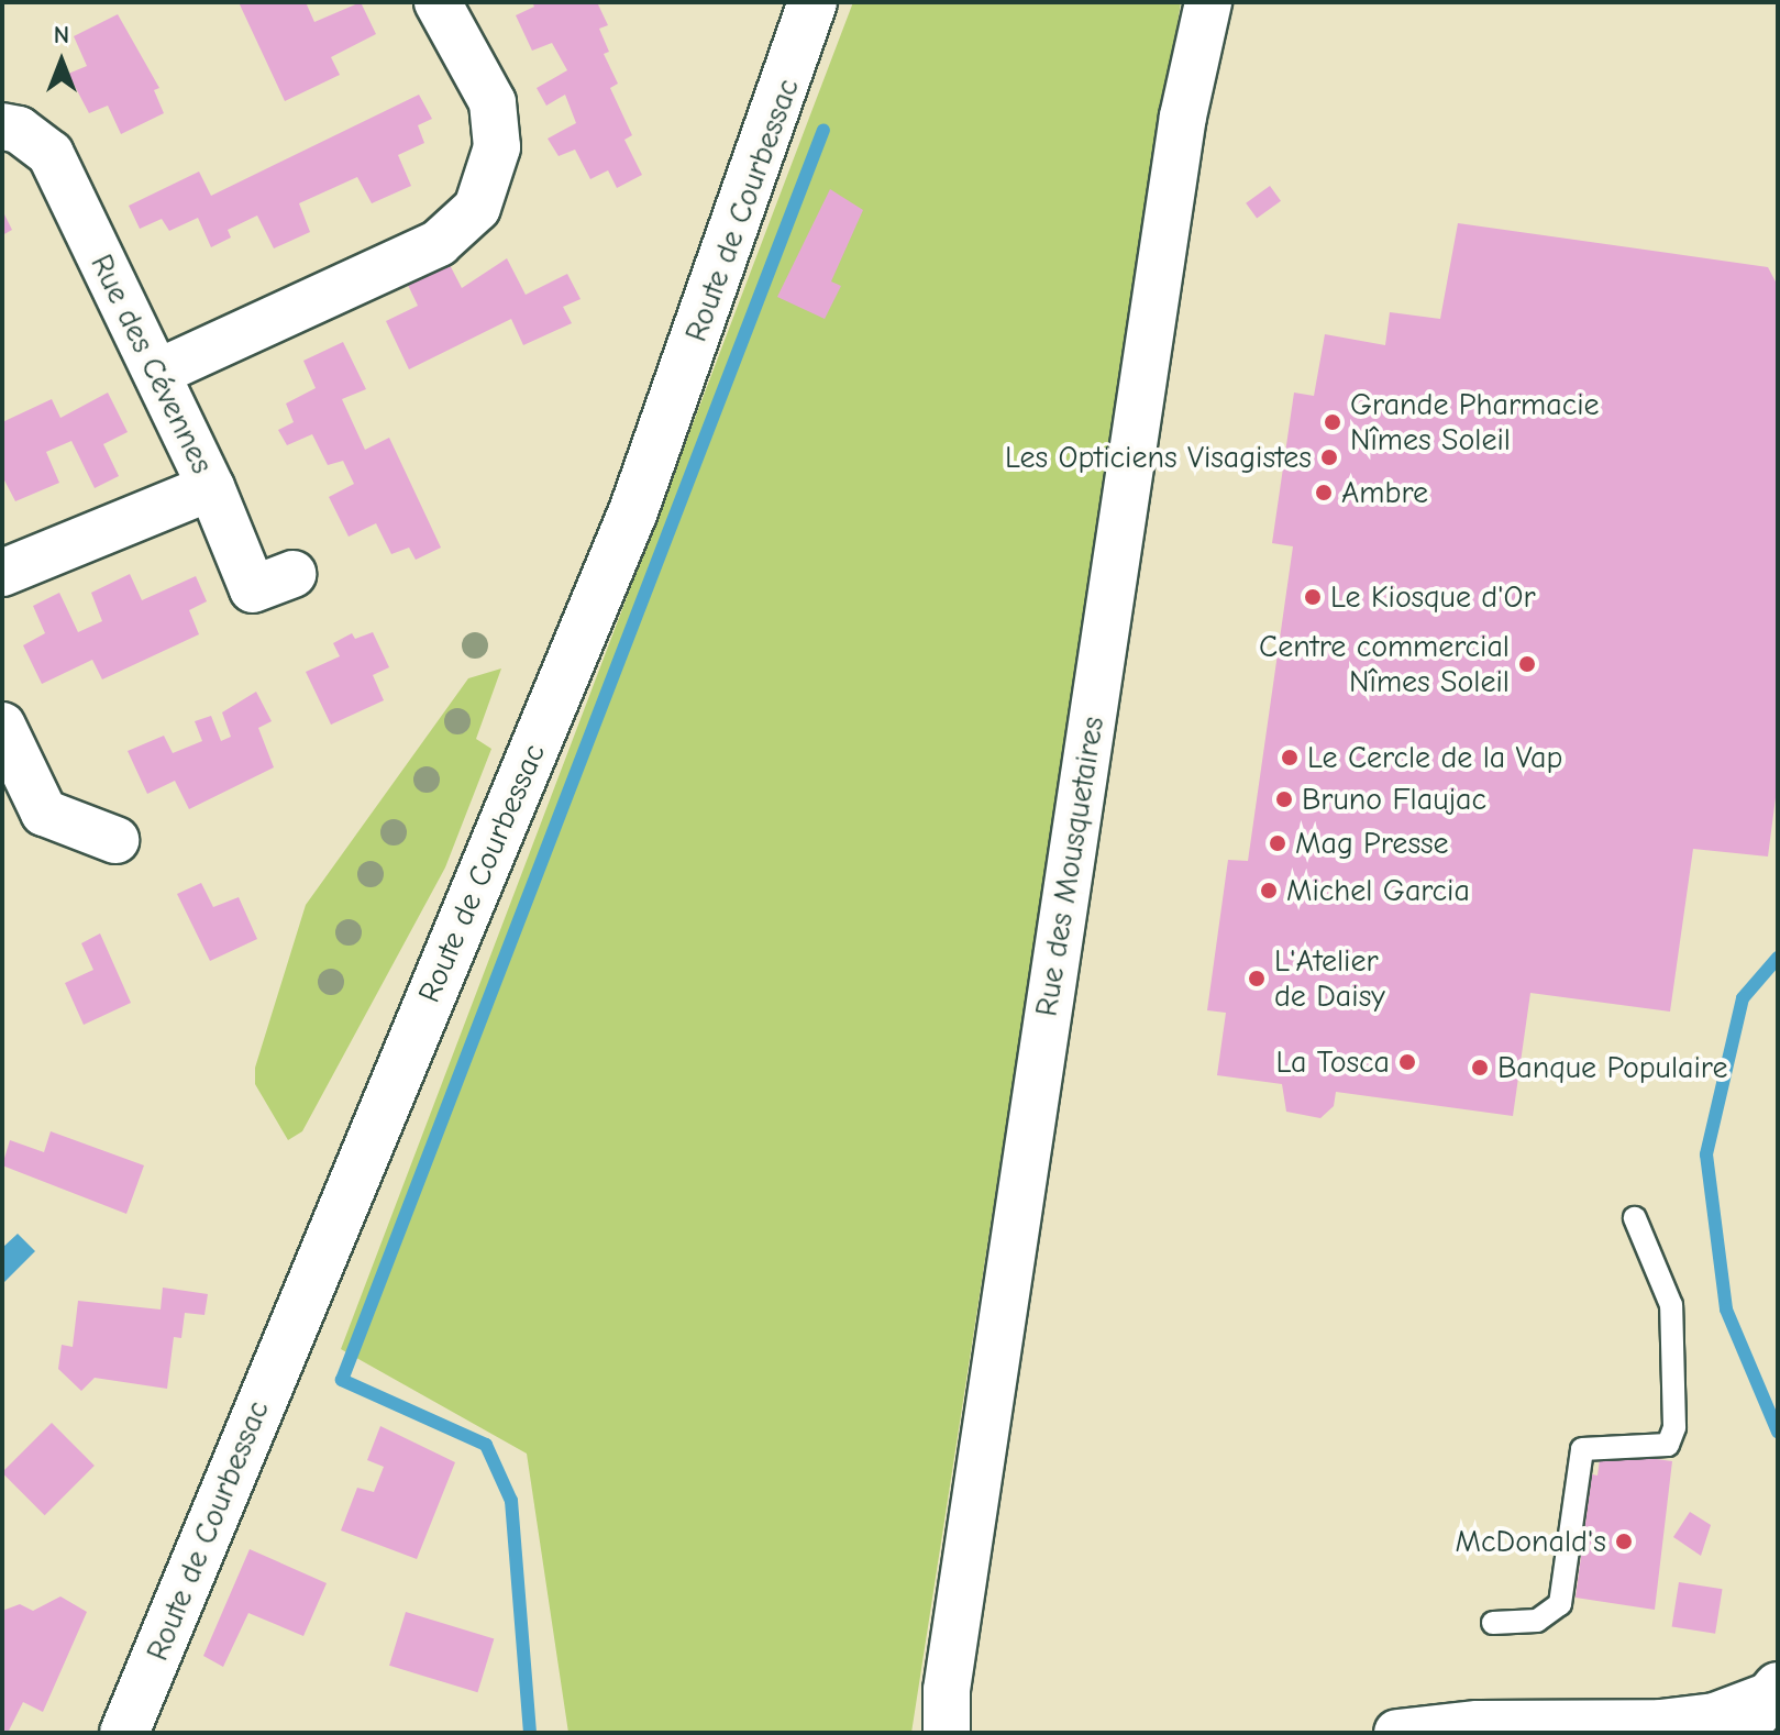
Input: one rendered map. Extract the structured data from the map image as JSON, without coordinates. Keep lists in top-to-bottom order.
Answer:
{
  "streets": {
    "street": ["Route de Courbessac", "Rue des Cévennes", "Rue des Mousquetaires"]
  },
  "places": [
    "Grande Pharmacie Nîmes Soleil",
    "Les Opticiens Visagistes",
    "Ambre",
    "Le Kiosque d'Or",
    "Centre commercial Nîmes Soleil",
    "Le Cercle de la Vap",
    "Bruno Flaujac",
    "Mag Presse",
    "Michel Garcia",
    "L'Atelier de Daisy",
    "La Tosca",
    "Banque Populaire",
    "McDonald's"
  ],
  "north": "top"
}
